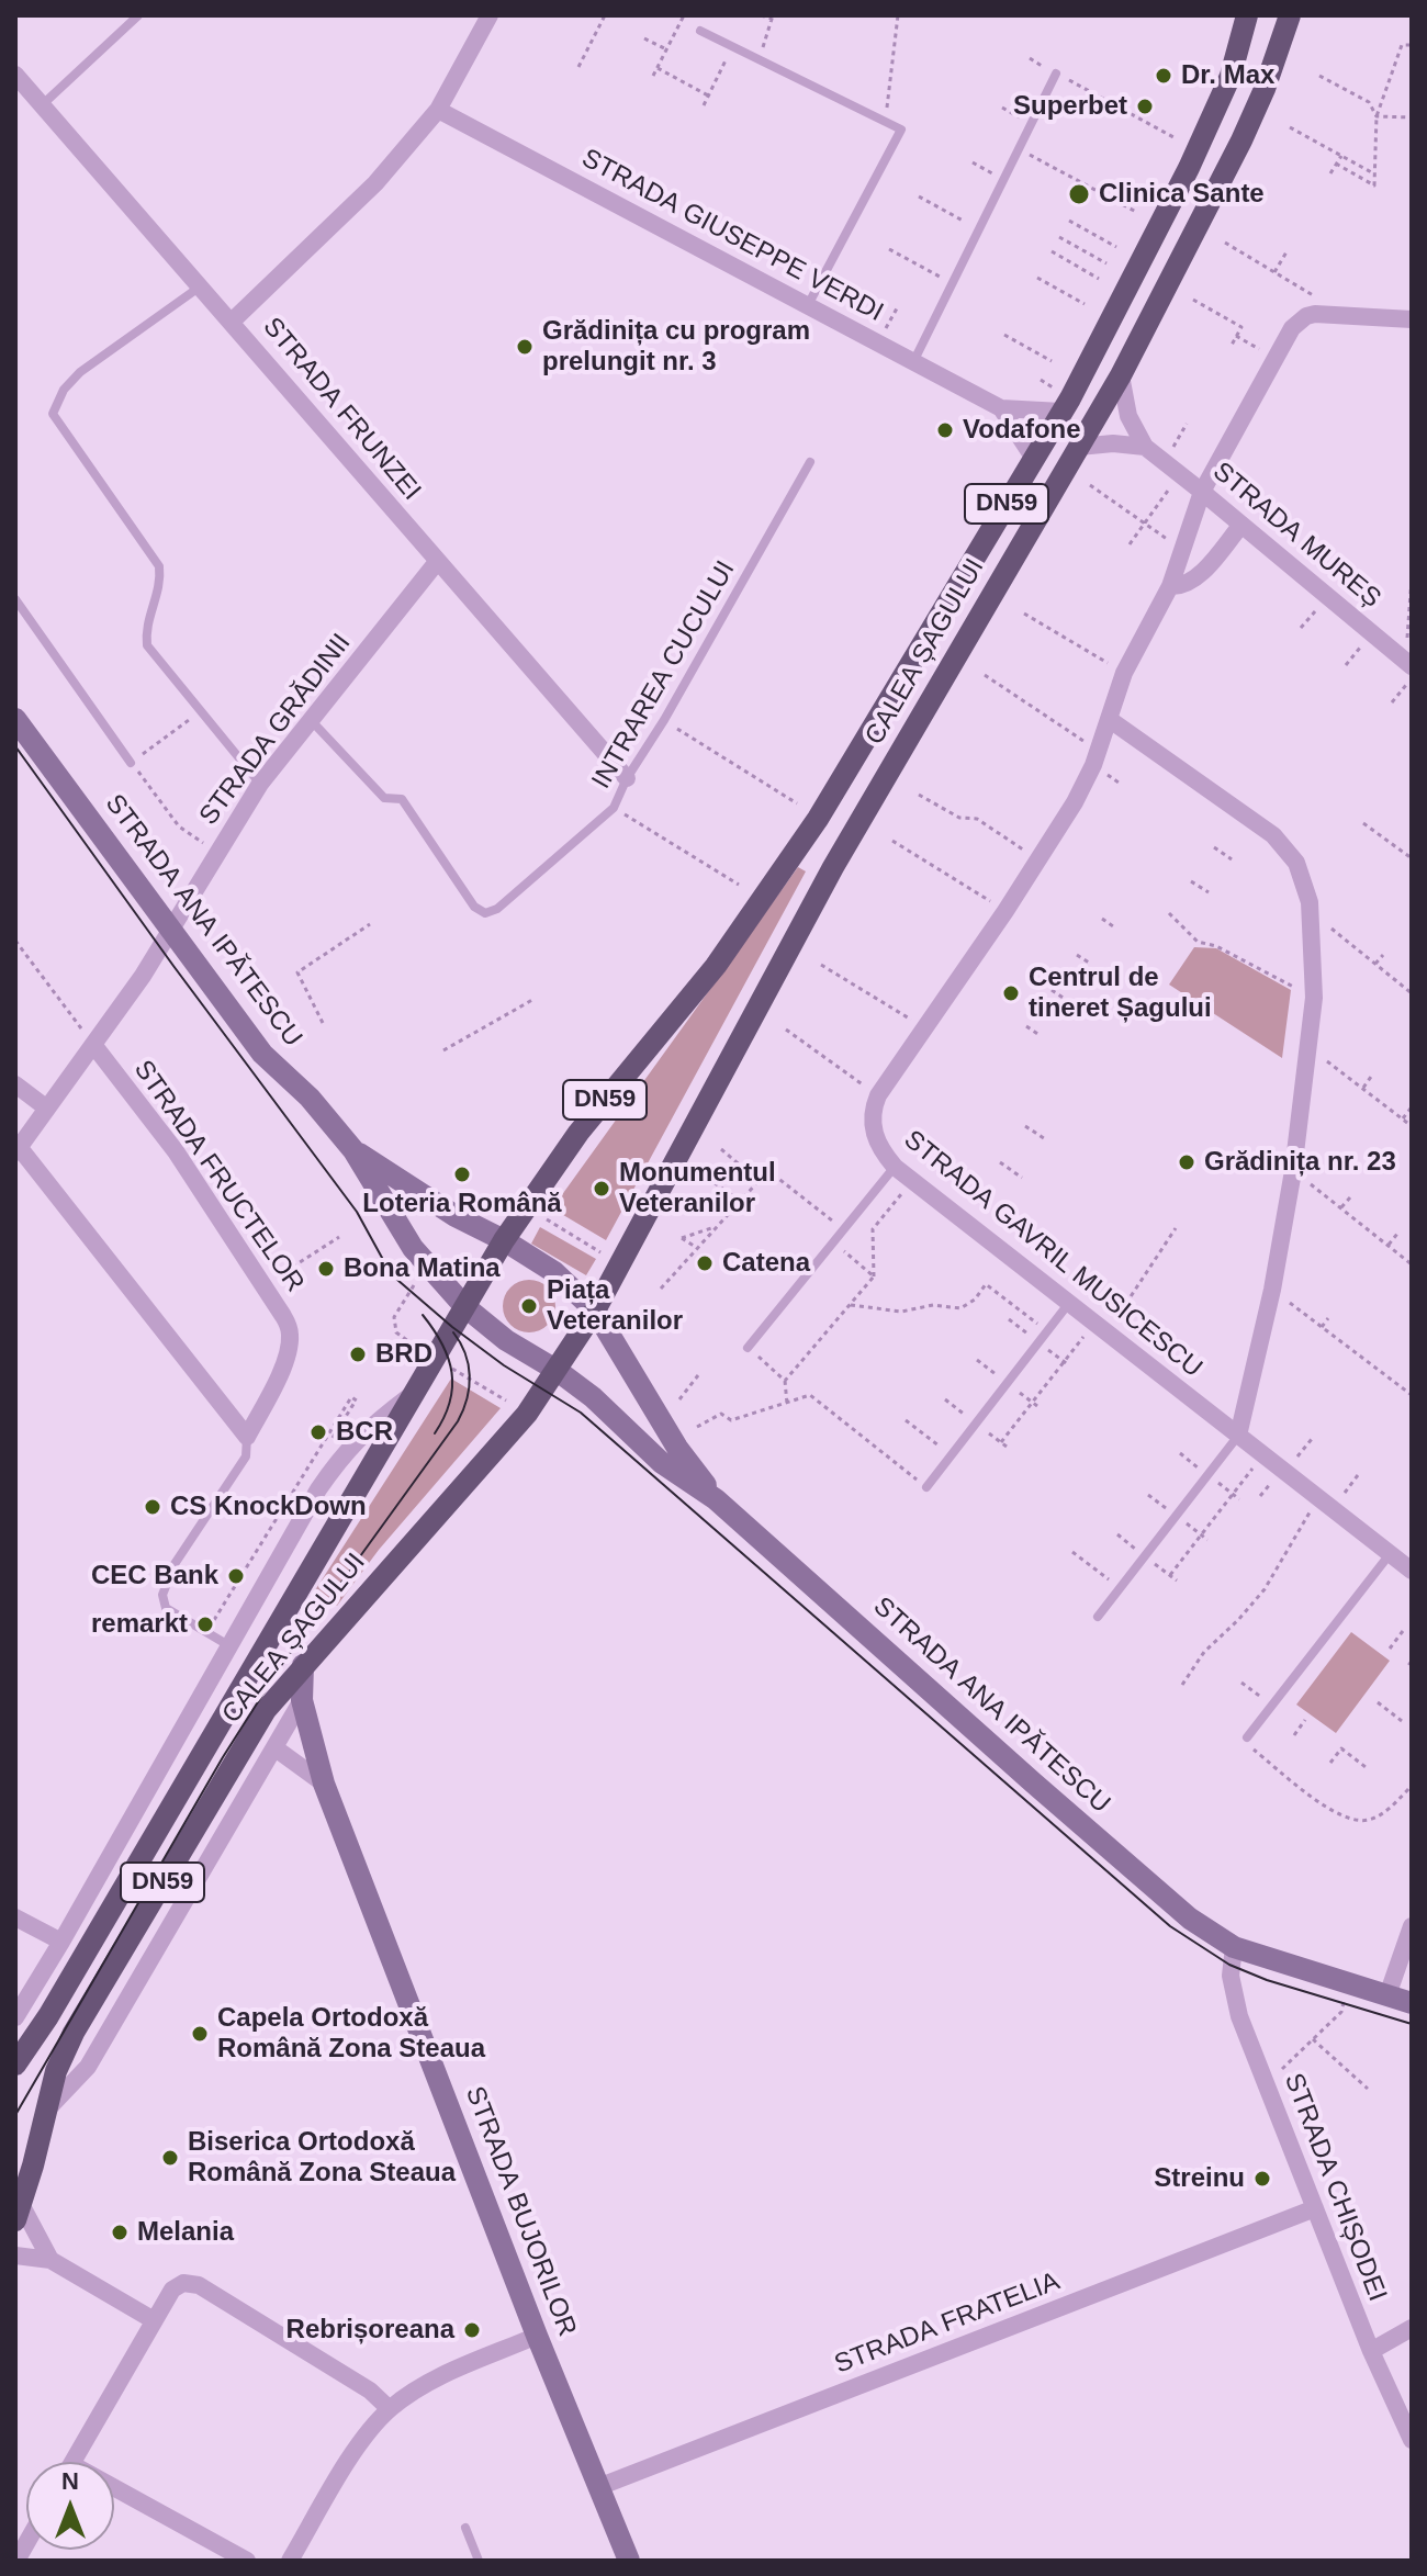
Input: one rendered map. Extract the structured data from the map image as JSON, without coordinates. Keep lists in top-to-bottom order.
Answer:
{
  "streets": {
    "main road": ["DN59", "CALEA ȘAGULUI"],
    "street": [
      "STRADA GIUSEPPE VERDI",
      "STRADA FRUNZEI",
      "STRADA MUREȘ",
      "STRADA GRĂDINII",
      "STRADA ANA IPĂTESCU",
      "STRADA FRUCTELOR",
      "STRADA GAVRIL MUSICESCU",
      "STRADA CHIȘODEI",
      "STRADA BUJORILOR",
      "STRADA FRATELIA"
    ],
    "lane": ["INTRAREA CUCULUI"]
  },
  "crossings": [
    ["STRADA GIUSEPPE VERDI", "CALEA ȘAGULUI"],
    ["STRADA FRUNZEI", "INTRAREA CUCULUI"],
    ["STRADA FRUNZEI", "STRADA GRĂDINII"],
    ["DN59", "CALEA ȘAGULUI"],
    ["DN59", "STRADA ANA IPĂTESCU"],
    ["STRADA MUREȘ", "CALEA ȘAGULUI"],
    ["CALEA ȘAGULUI", "STRADA ANA IPĂTESCU"],
    ["CALEA ȘAGULUI", "STRADA FRUCTELOR"],
    ["CALEA ȘAGULUI", "STRADA BUJORILOR"],
    ["INTRAREA CUCULUI", "STRADA GRĂDINII"],
    ["STRADA GRĂDINII", "STRADA ANA IPĂTESCU"],
    ["STRADA GRĂDINII", "STRADA FRUCTELOR"],
    ["STRADA ANA IPĂTESCU", "STRADA CHIȘODEI"],
    ["STRADA CHIȘODEI", "STRADA FRATELIA"],
    ["STRADA BUJORILOR", "STRADA FRATELIA"]
  ],
  "places": [
    "Dr. Max",
    "Superbet",
    "Clinica Sante",
    "Grădinița cu program prelungit nr. 3",
    "Vodafone",
    "Centrul de tineret Șagului",
    "Grădinița nr. 23",
    "Loteria Română",
    "Monumentul Veteranilor",
    "Catena",
    "Bona Matina",
    "Piața Veteranilor",
    "BRD",
    "BCR",
    "CS KnockDown",
    "CEC Bank",
    "remarkt",
    "Capela Ortodoxă Română Zona Steaua",
    "Biserica Ortodoxă Română Zona Steaua",
    "Streinu",
    "Melania",
    "Rebrișoreana"
  ],
  "north": "top"
}
